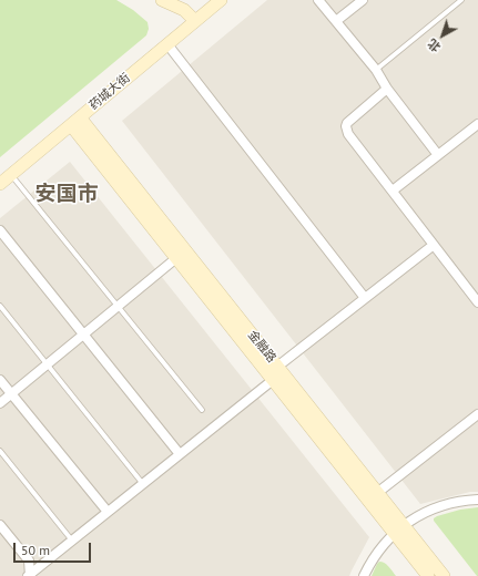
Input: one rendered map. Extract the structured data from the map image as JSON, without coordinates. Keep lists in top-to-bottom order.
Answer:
{
  "streets": {
    "main road": ["药城大街", "金融路"]
  },
  "crossings": [
    ["药城大街", "金融路"]
  ],
  "districts": ["安国市"],
  "scale_bar": "50 m",
  "north": "bottom left"
}
